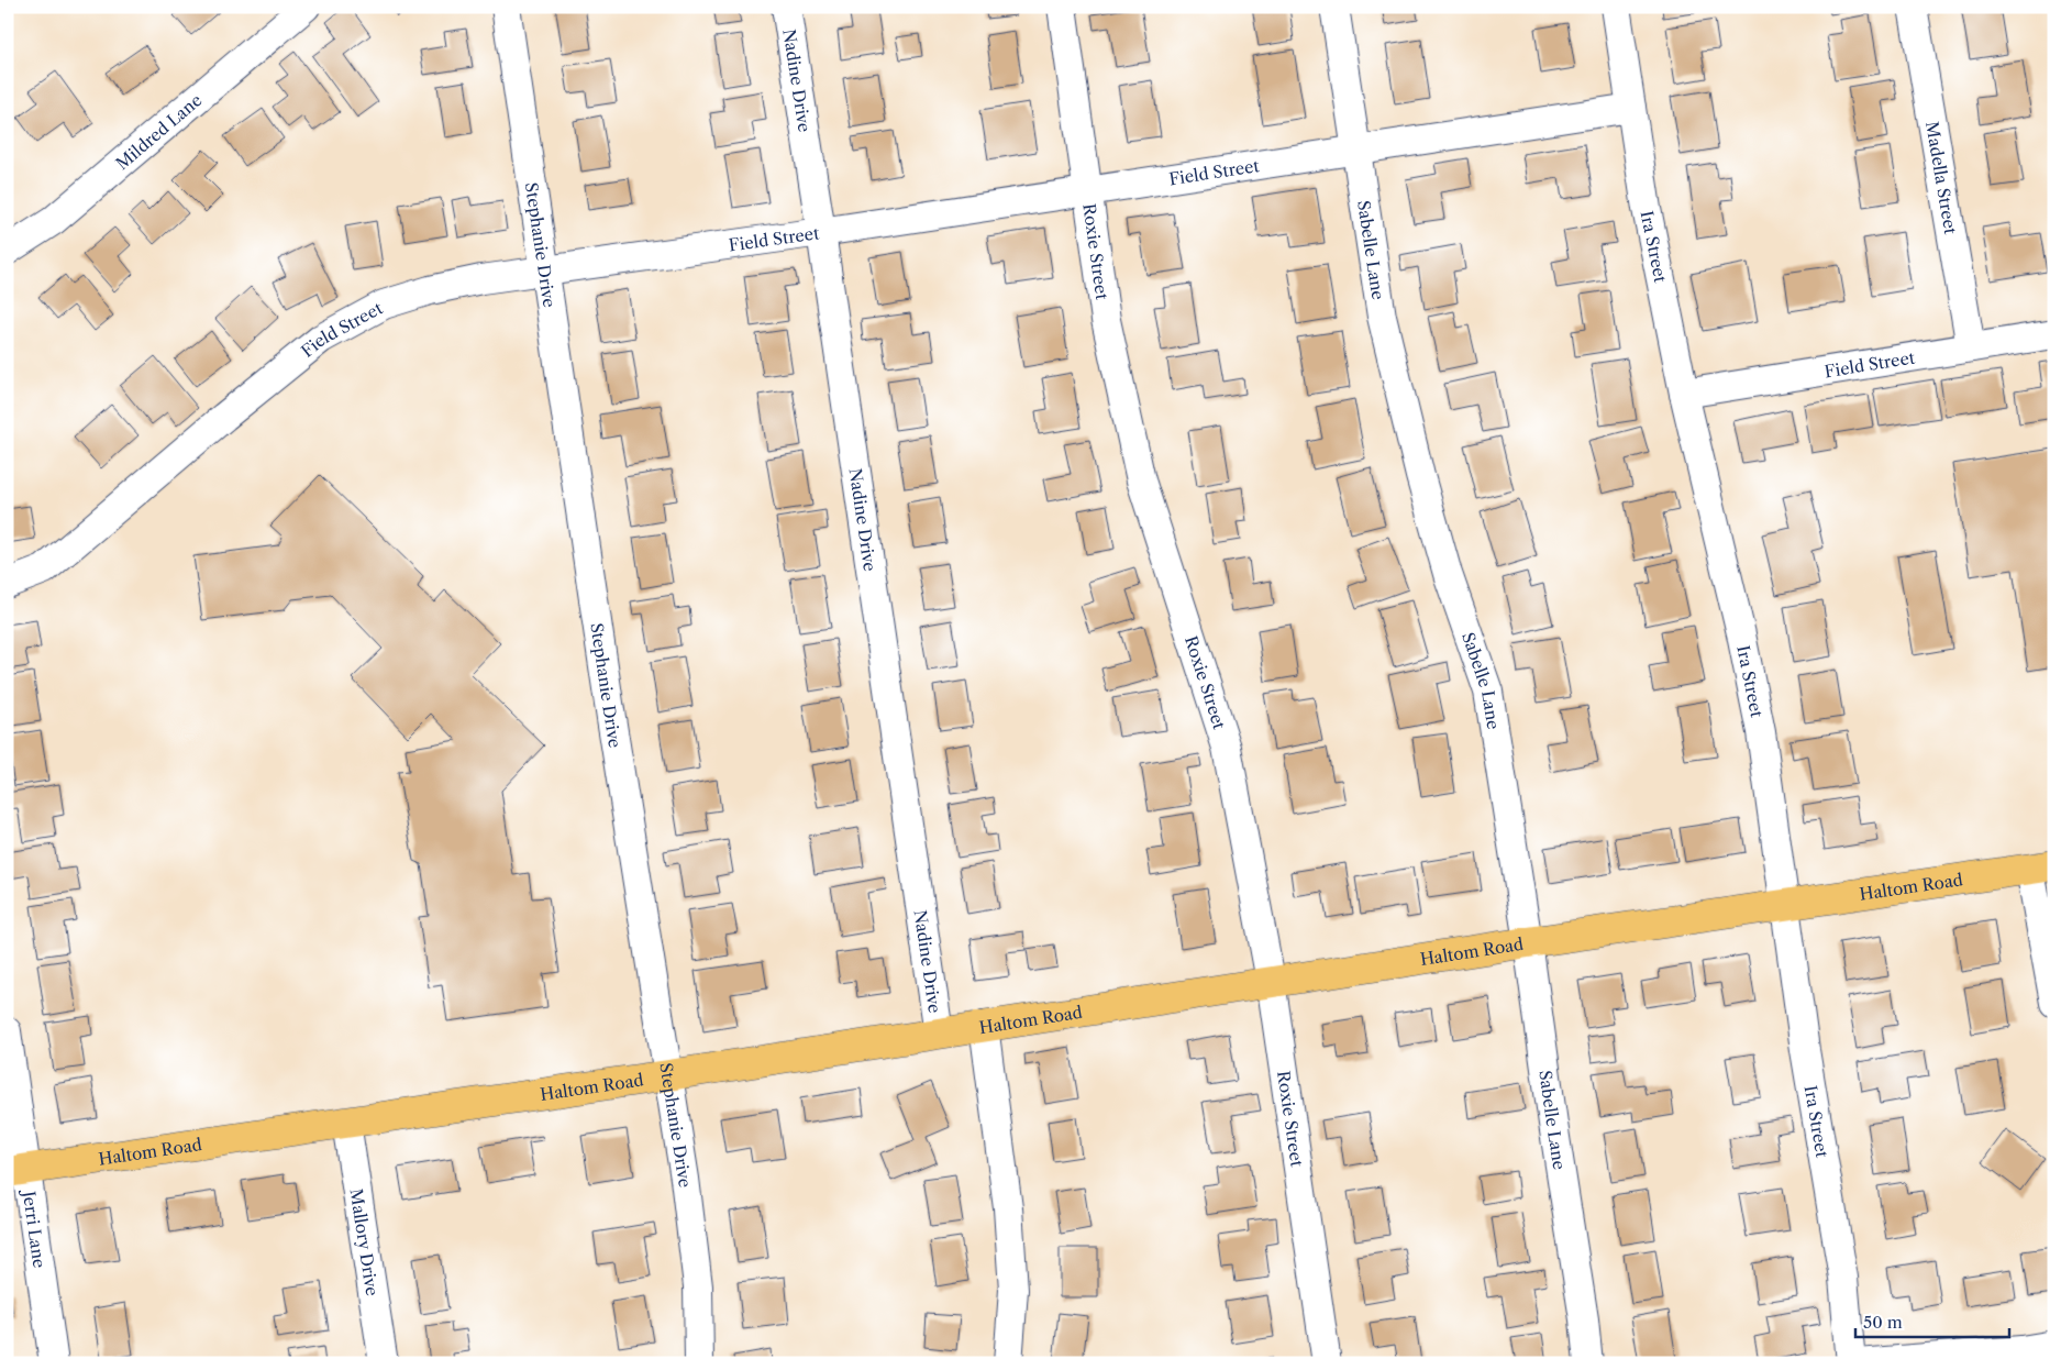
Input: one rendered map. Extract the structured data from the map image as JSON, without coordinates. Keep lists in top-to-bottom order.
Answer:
{
  "streets": {
    "main road": ["Haltom Road"],
    "street": [
      "Nadine Drive",
      "Mildred Lane",
      "Field Street",
      "Madella Street",
      "Stephanie Drive",
      "Ira Street",
      "Sabelle Lane",
      "Roxie Street",
      "Jerri Lane",
      "Mallory Drive"
    ]
  },
  "crossings": [
    ["Nadine Drive", "Field Street"],
    ["Nadine Drive", "Haltom Road"],
    ["Field Street", "Madella Street"],
    ["Field Street", "Stephanie Drive"],
    ["Field Street", "Ira Street"],
    ["Field Street", "Sabelle Lane"],
    ["Field Street", "Roxie Street"],
    ["Stephanie Drive", "Haltom Road"],
    ["Ira Street", "Haltom Road"],
    ["Sabelle Lane", "Haltom Road"],
    ["Roxie Street", "Haltom Road"],
    ["Haltom Road", "Jerri Lane"],
    ["Haltom Road", "Mallory Drive"]
  ],
  "scale_bar": "50 m"
}
